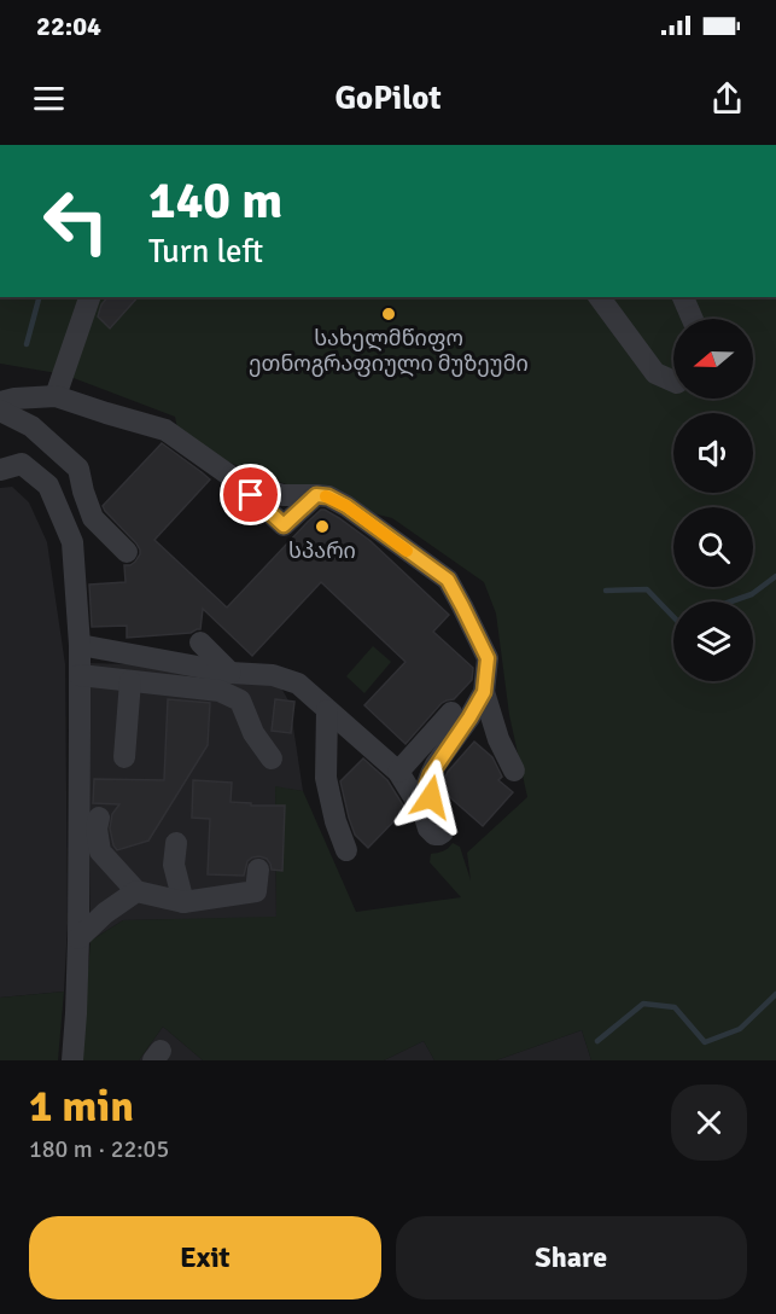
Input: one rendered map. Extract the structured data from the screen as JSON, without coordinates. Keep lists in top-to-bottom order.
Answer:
{
  "places": ["სახელმწიფო ეთნოგრაფიული მუზეუმი", "სპარი"],
  "north": "left",
  "page": {
    "status": "22:04",
    "header": "GoPilot",
    "turn": ["140 m", "Turn left"],
    "heading": ["1 min", "180 m · 22:05"],
    "buttons": ["Exit", "Share"]
  }
}
